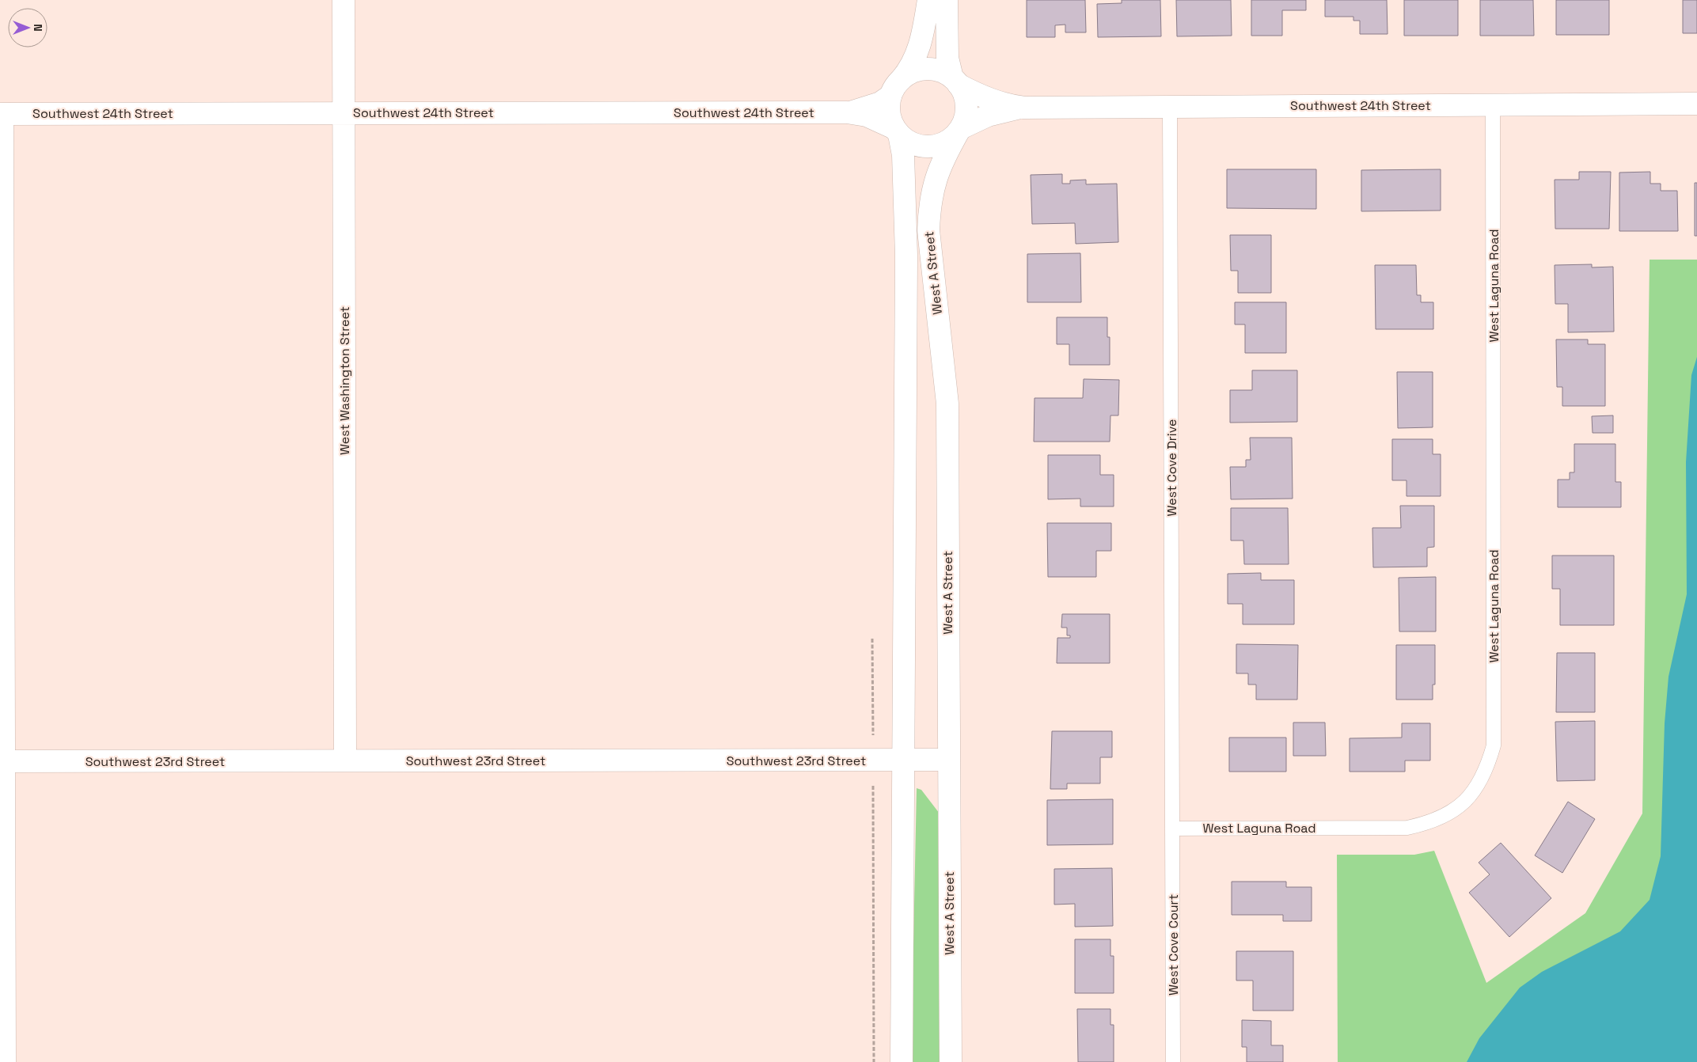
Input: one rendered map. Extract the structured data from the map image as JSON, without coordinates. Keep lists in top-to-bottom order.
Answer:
{
  "streets": {
    "street": [
      "Southwest 24th Street",
      "West A Street",
      "West Washington Street",
      "Southwest 23rd Street"
    ],
    "lane": ["West Laguna Road", "West Cove Drive", "West Cove Court"]
  },
  "crossings": [
    ["Southwest 24th Street", "West A Street"],
    ["Southwest 24th Street", "West Laguna Road"],
    ["Southwest 24th Street", "West Washington Street"],
    ["Southwest 24th Street", "West Cove Drive"],
    ["West A Street", "Southwest 23rd Street"],
    ["West Laguna Road", "West Cove Drive"],
    ["West Laguna Road", "West Cove Court"],
    ["West Washington Street", "Southwest 23rd Street"],
    ["West Cove Drive", "West Cove Court"]
  ],
  "north": "right"
}
